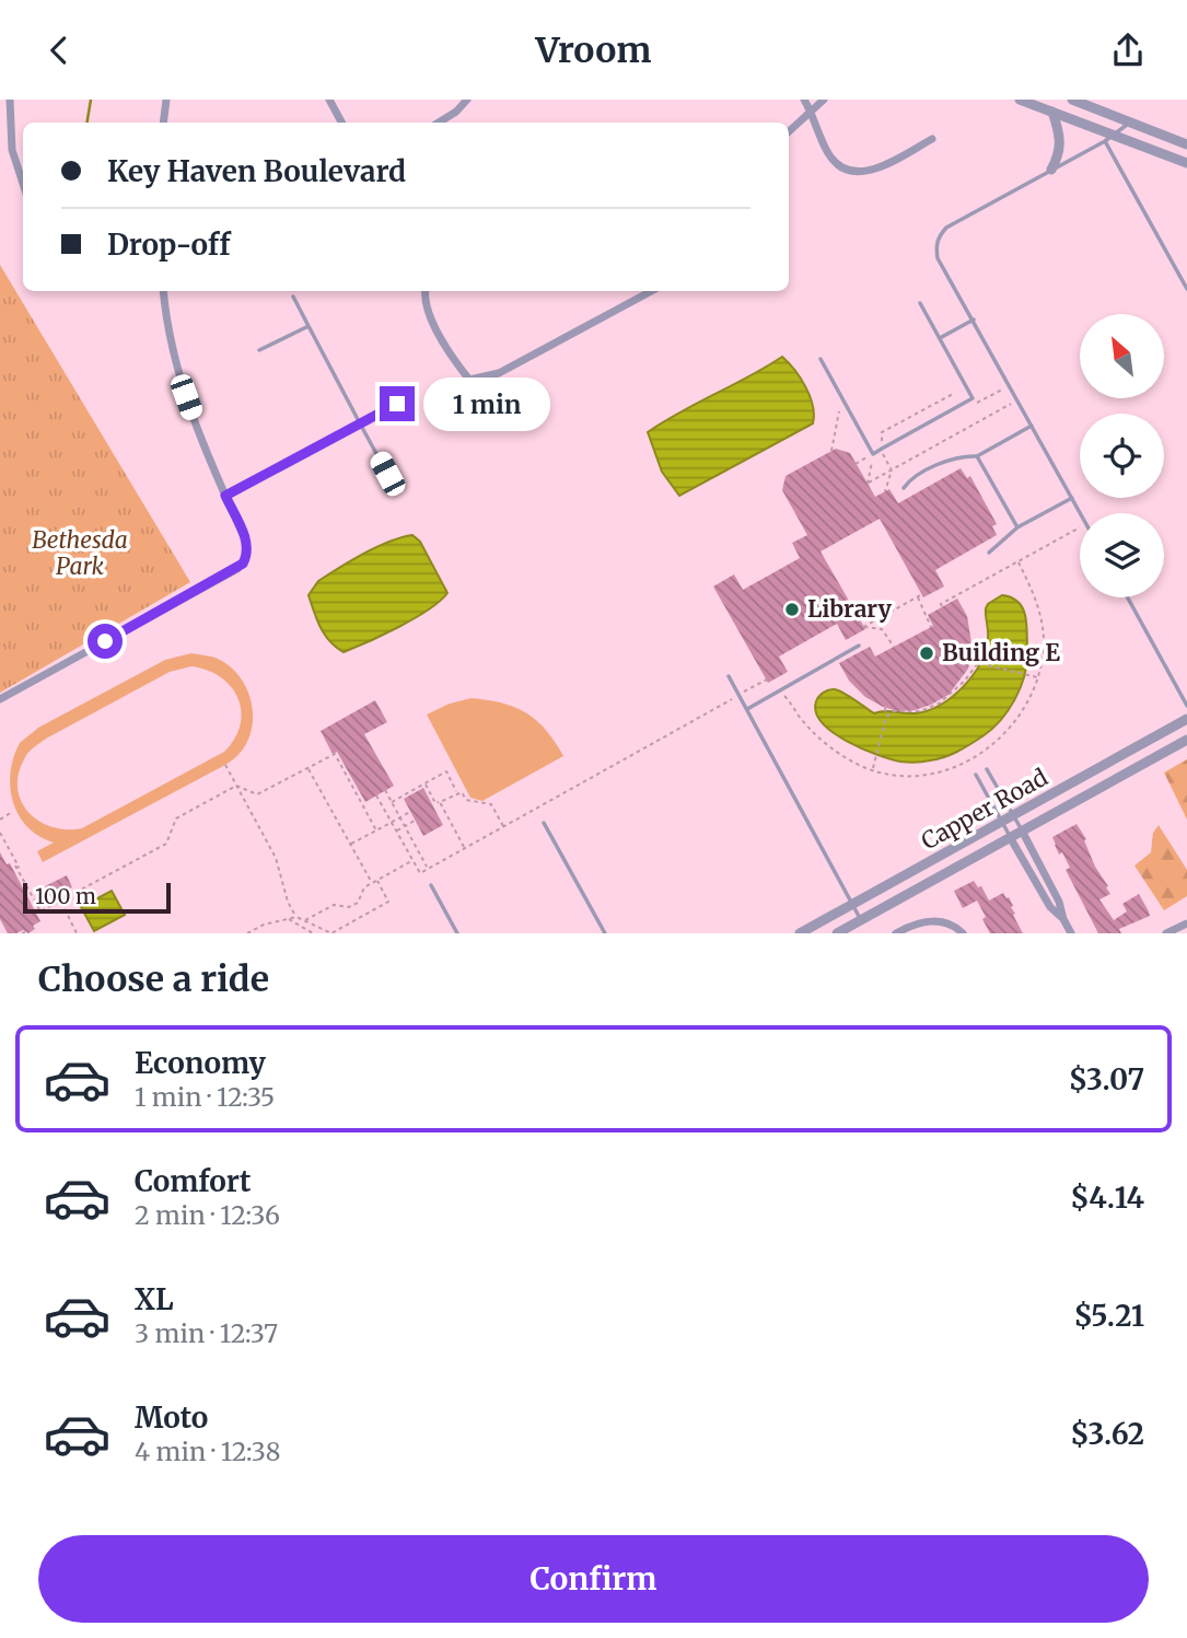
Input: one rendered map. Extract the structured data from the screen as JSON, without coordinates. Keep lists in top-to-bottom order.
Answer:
{
  "streets": {
    "street": ["Capper Road"]
  },
  "parks": ["Bethesda Park"],
  "places": ["Library", "Building E"],
  "scale_bar": "100 m",
  "north": "top left",
  "page": {
    "header": "Vroom",
    "banner": ["Key Haven Boulevard", "Drop-off"],
    "bubble": "1 min",
    "scale": "100 m",
    "heading": "Choose a ride",
    "list": [
      {
        "name": "Economy",
        "note": "1 min · 12:35",
        "value": "$3.07"
      },
      {
        "name": "Comfort",
        "note": "2 min · 12:36",
        "value": "$4.14"
      },
      {
        "name": "XL",
        "note": "3 min · 12:37",
        "value": "$5.21"
      },
      {
        "name": "Moto",
        "note": "4 min · 12:38",
        "value": "$3.62"
      }
    ],
    "buttons": "Confirm"
  }
}
